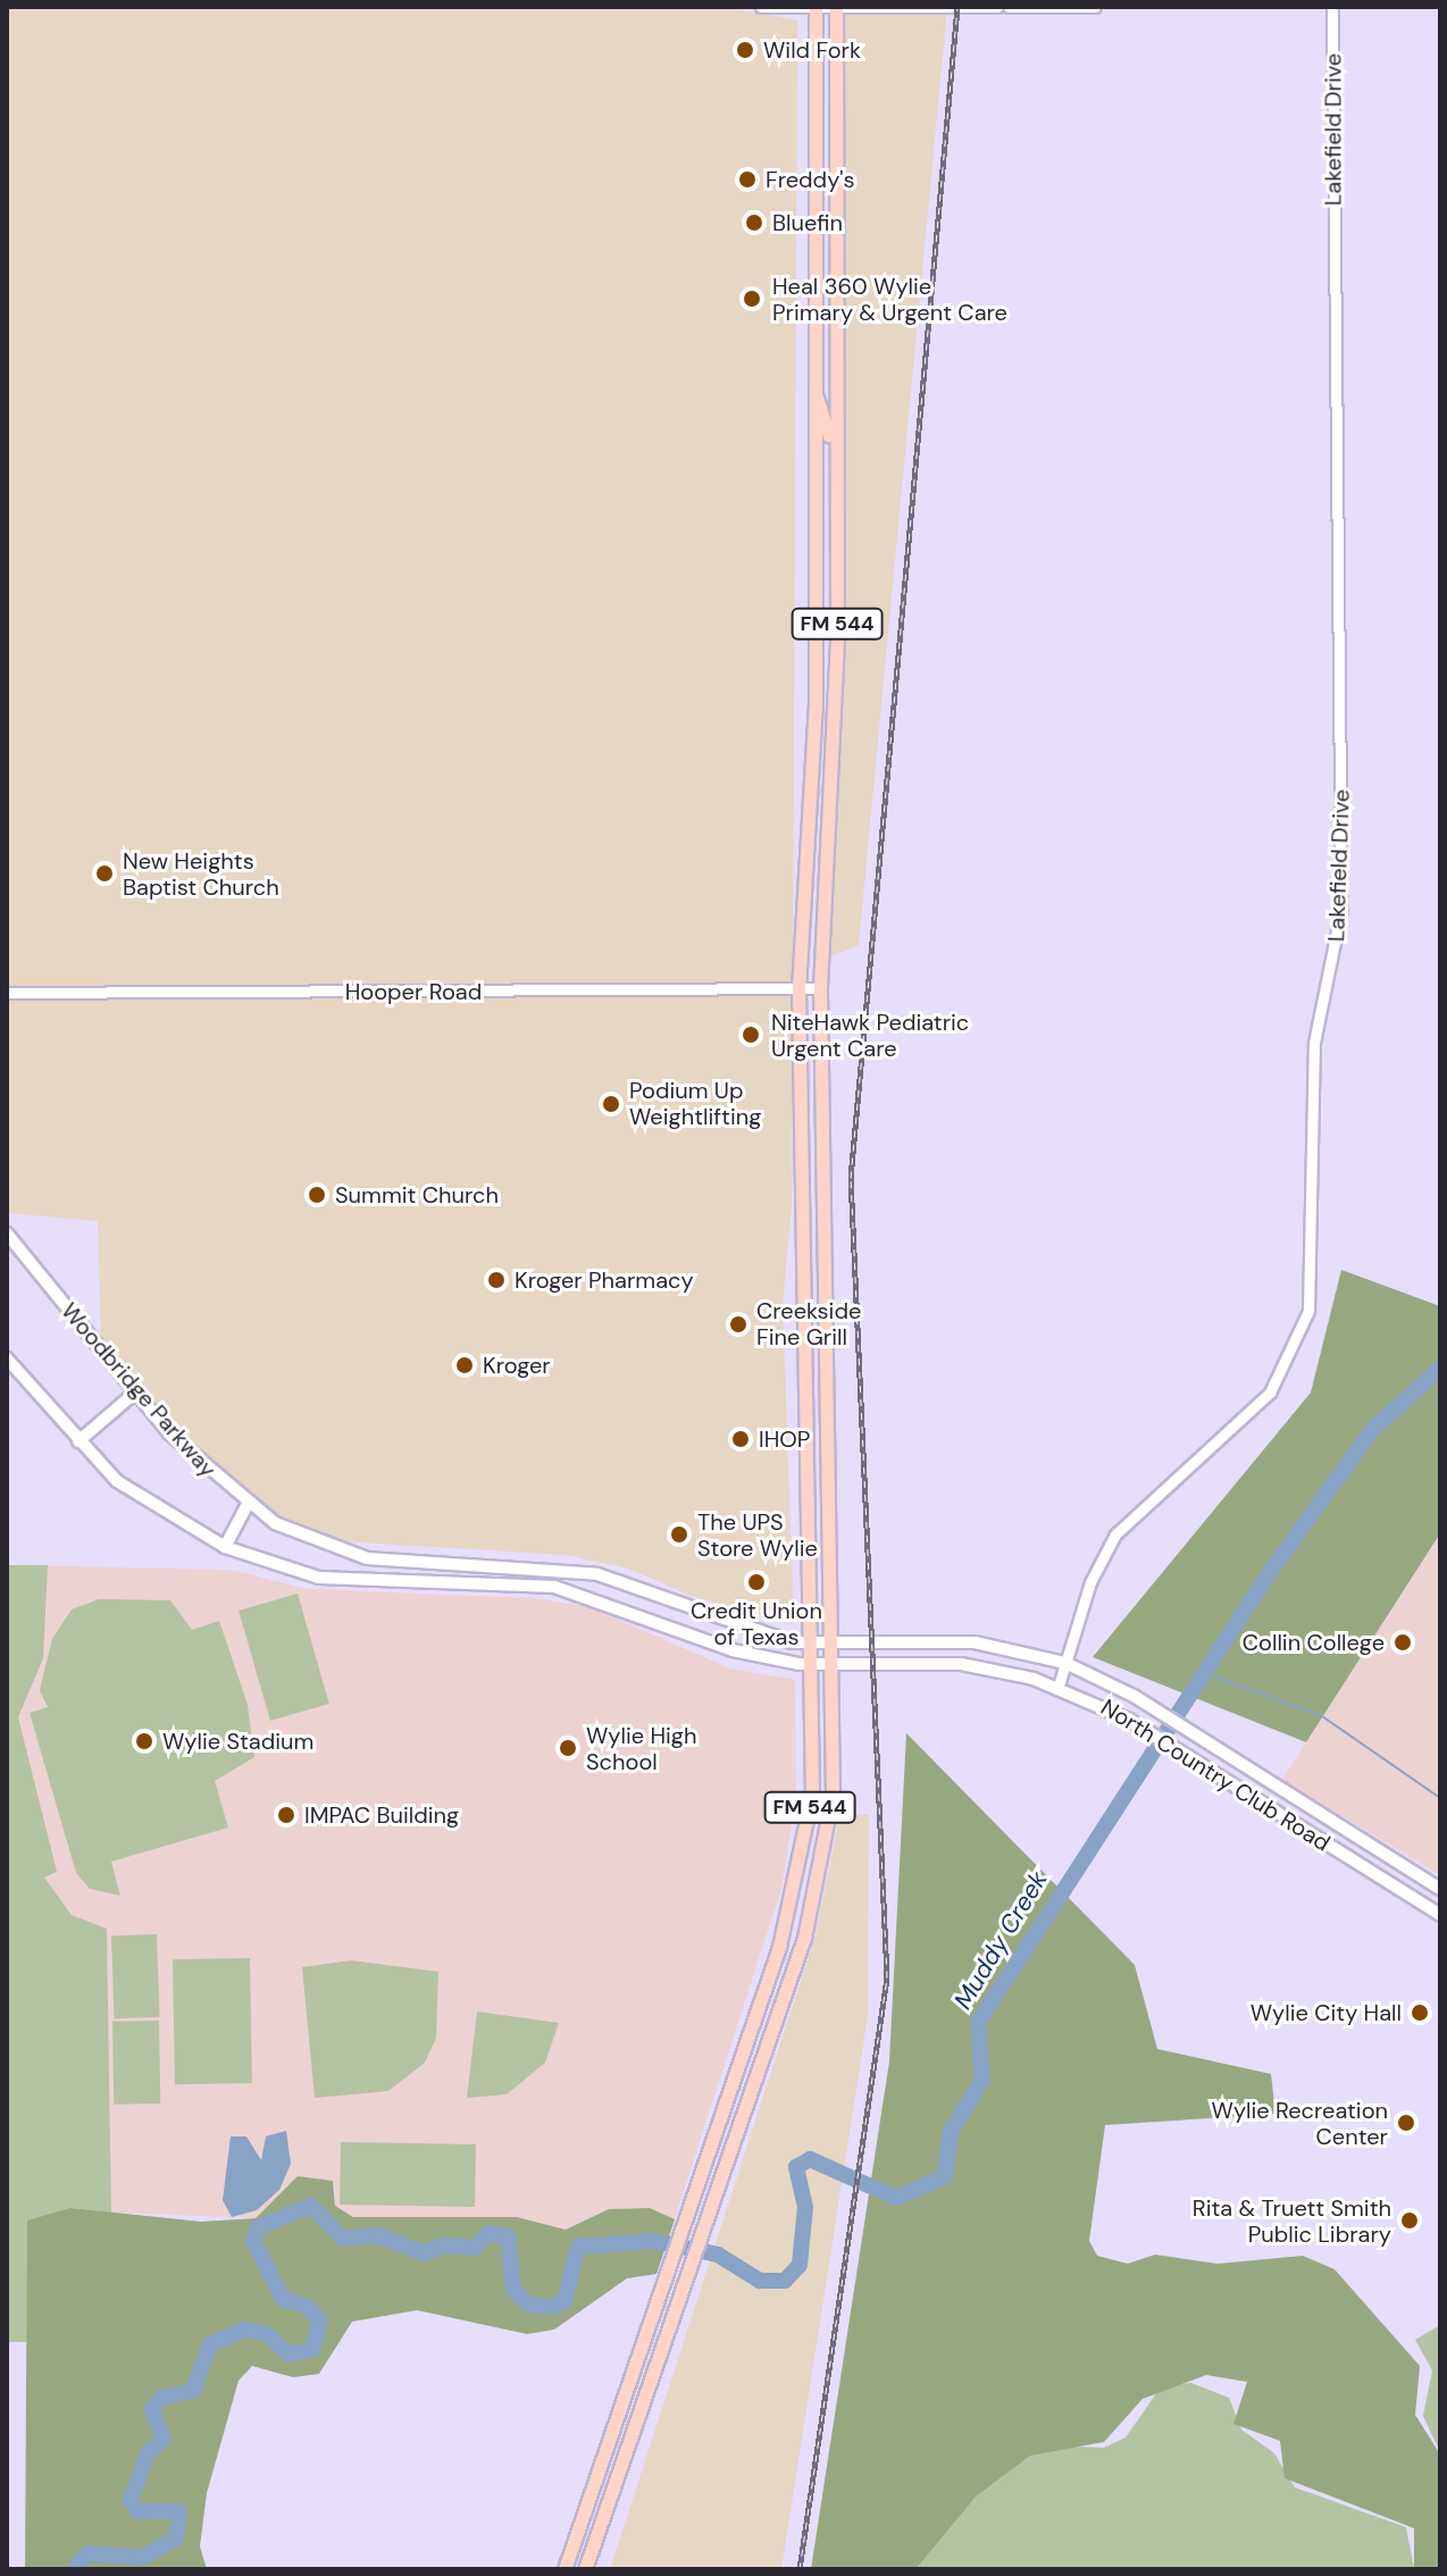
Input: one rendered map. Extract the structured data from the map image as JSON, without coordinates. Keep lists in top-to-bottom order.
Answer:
{
  "streets": {
    "main road": ["FM 544", "Woodbridge Parkway", "North Country Club Road"],
    "street": ["Lakefield Drive", "Hooper Road"]
  },
  "crossings": [
    ["Lakefield Drive", "North Country Club Road"],
    ["FM 544", "Hooper Road"],
    ["FM 544", "Woodbridge Parkway"],
    ["FM 544", "North Country Club Road"],
    ["Woodbridge Parkway", "North Country Club Road"]
  ],
  "water": ["Muddy Creek"],
  "places": [
    "Wild Fork",
    "Freddy's",
    "Bluefin",
    "Heal 360 Wylie Primary & Urgent Care",
    "New Heights Baptist Church",
    "NiteHawk Pediatric Urgent Care",
    "Podium Up Weightlifting",
    "Summit Church",
    "Kroger Pharmacy",
    "Creekside Fine Grill",
    "Kroger",
    "IHOP",
    "The UPS Store Wylie",
    "Credit Union of Texas",
    "Collin College",
    "Wylie Stadium",
    "Wylie High School",
    "IMPAC Building",
    "Wylie City Hall",
    "Wylie Recreation Center",
    "Rita & Truett Smith Public Library"
  ]
}
